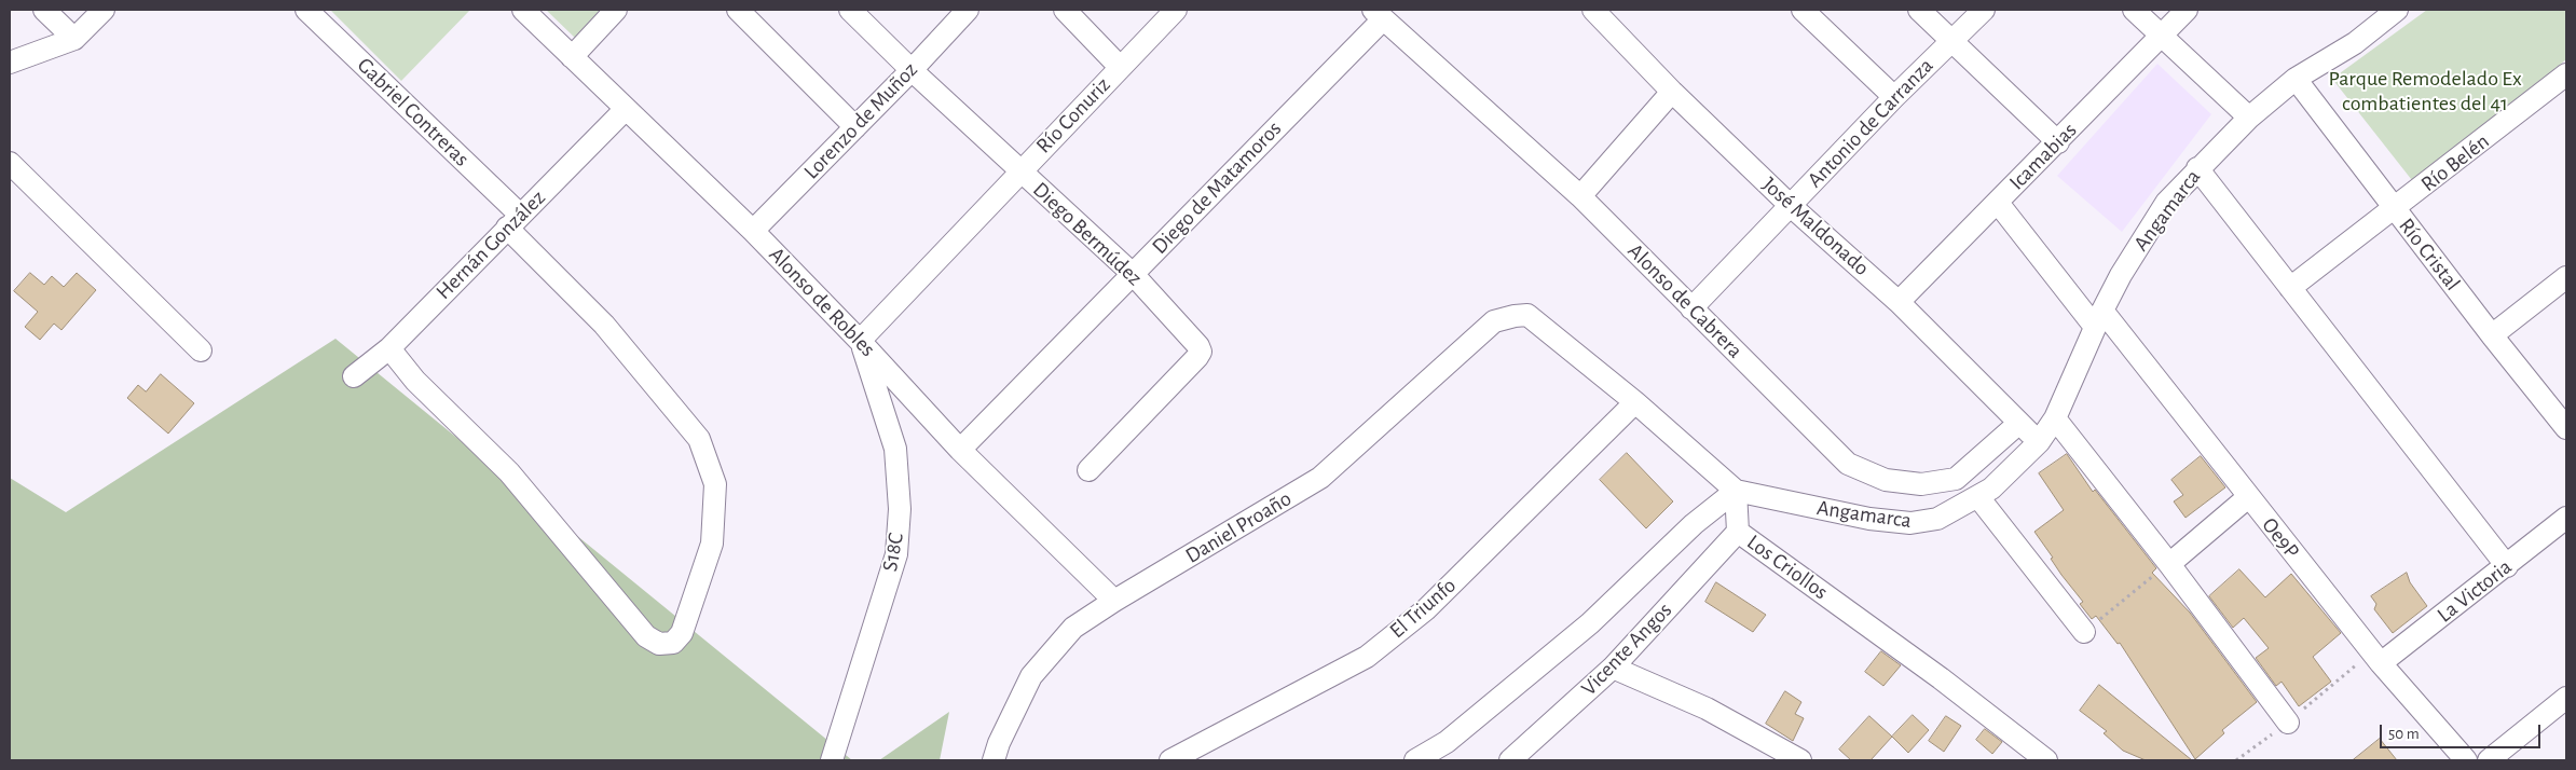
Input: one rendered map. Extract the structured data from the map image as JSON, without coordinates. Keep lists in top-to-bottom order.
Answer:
{
  "streets": {
    "street": [
      "Gabriel Contreras",
      "Río Conuriz",
      "Lorenzo de Muñoz",
      "Antonio de Carranza",
      "Icamabias",
      "Río Belén",
      "Diego de Matamoros",
      "Angamarca",
      "José Maldonado",
      "Diego Bermúdez",
      "Hernán González",
      "Río Cristal",
      "Alonso de Cabrera",
      "Alonso de Robles",
      "Daniel Proaño",
      "Oe9P",
      "S18C",
      "Los Criollos",
      "La Victoria",
      "El Triunfo",
      "Vicente Angos"
    ]
  },
  "crossings": [
    ["Gabriel Contreras", "Hernán González"],
    ["Río Conuriz", "Diego Bermúdez"],
    ["Río Conuriz", "Alonso de Robles"],
    ["Río Conuriz", "S18C"],
    ["Lorenzo de Muñoz", "Diego Bermúdez"],
    ["Lorenzo de Muñoz", "Alonso de Robles"],
    ["Antonio de Carranza", "José Maldonado"],
    ["Antonio de Carranza", "Alonso de Cabrera"],
    ["Icamabias", "José Maldonado"],
    ["Icamabias", "Oe9P"],
    ["Río Belén", "Río Cristal"],
    ["Diego de Matamoros", "Diego Bermúdez"],
    ["Diego de Matamoros", "Alonso de Cabrera"],
    ["Diego de Matamoros", "Alonso de Robles"],
    ["Angamarca", "José Maldonado"],
    ["Angamarca", "Río Cristal"],
    ["Angamarca", "Oe9P"],
    ["Angamarca", "Los Criollos"],
    ["José Maldonado", "Alonso de Cabrera"],
    ["Hernán González", "Alonso de Robles"],
    ["Alonso de Robles", "Daniel Proaño"],
    ["Alonso de Robles", "S18C"],
    ["Daniel Proaño", "El Triunfo"],
    ["Oe9P", "La Victoria"],
    ["Los Criollos", "Vicente Angos"]
  ],
  "parks": ["Parque Remodelado Ex combatientes del 41"],
  "scale_bar": "50 m"
}
